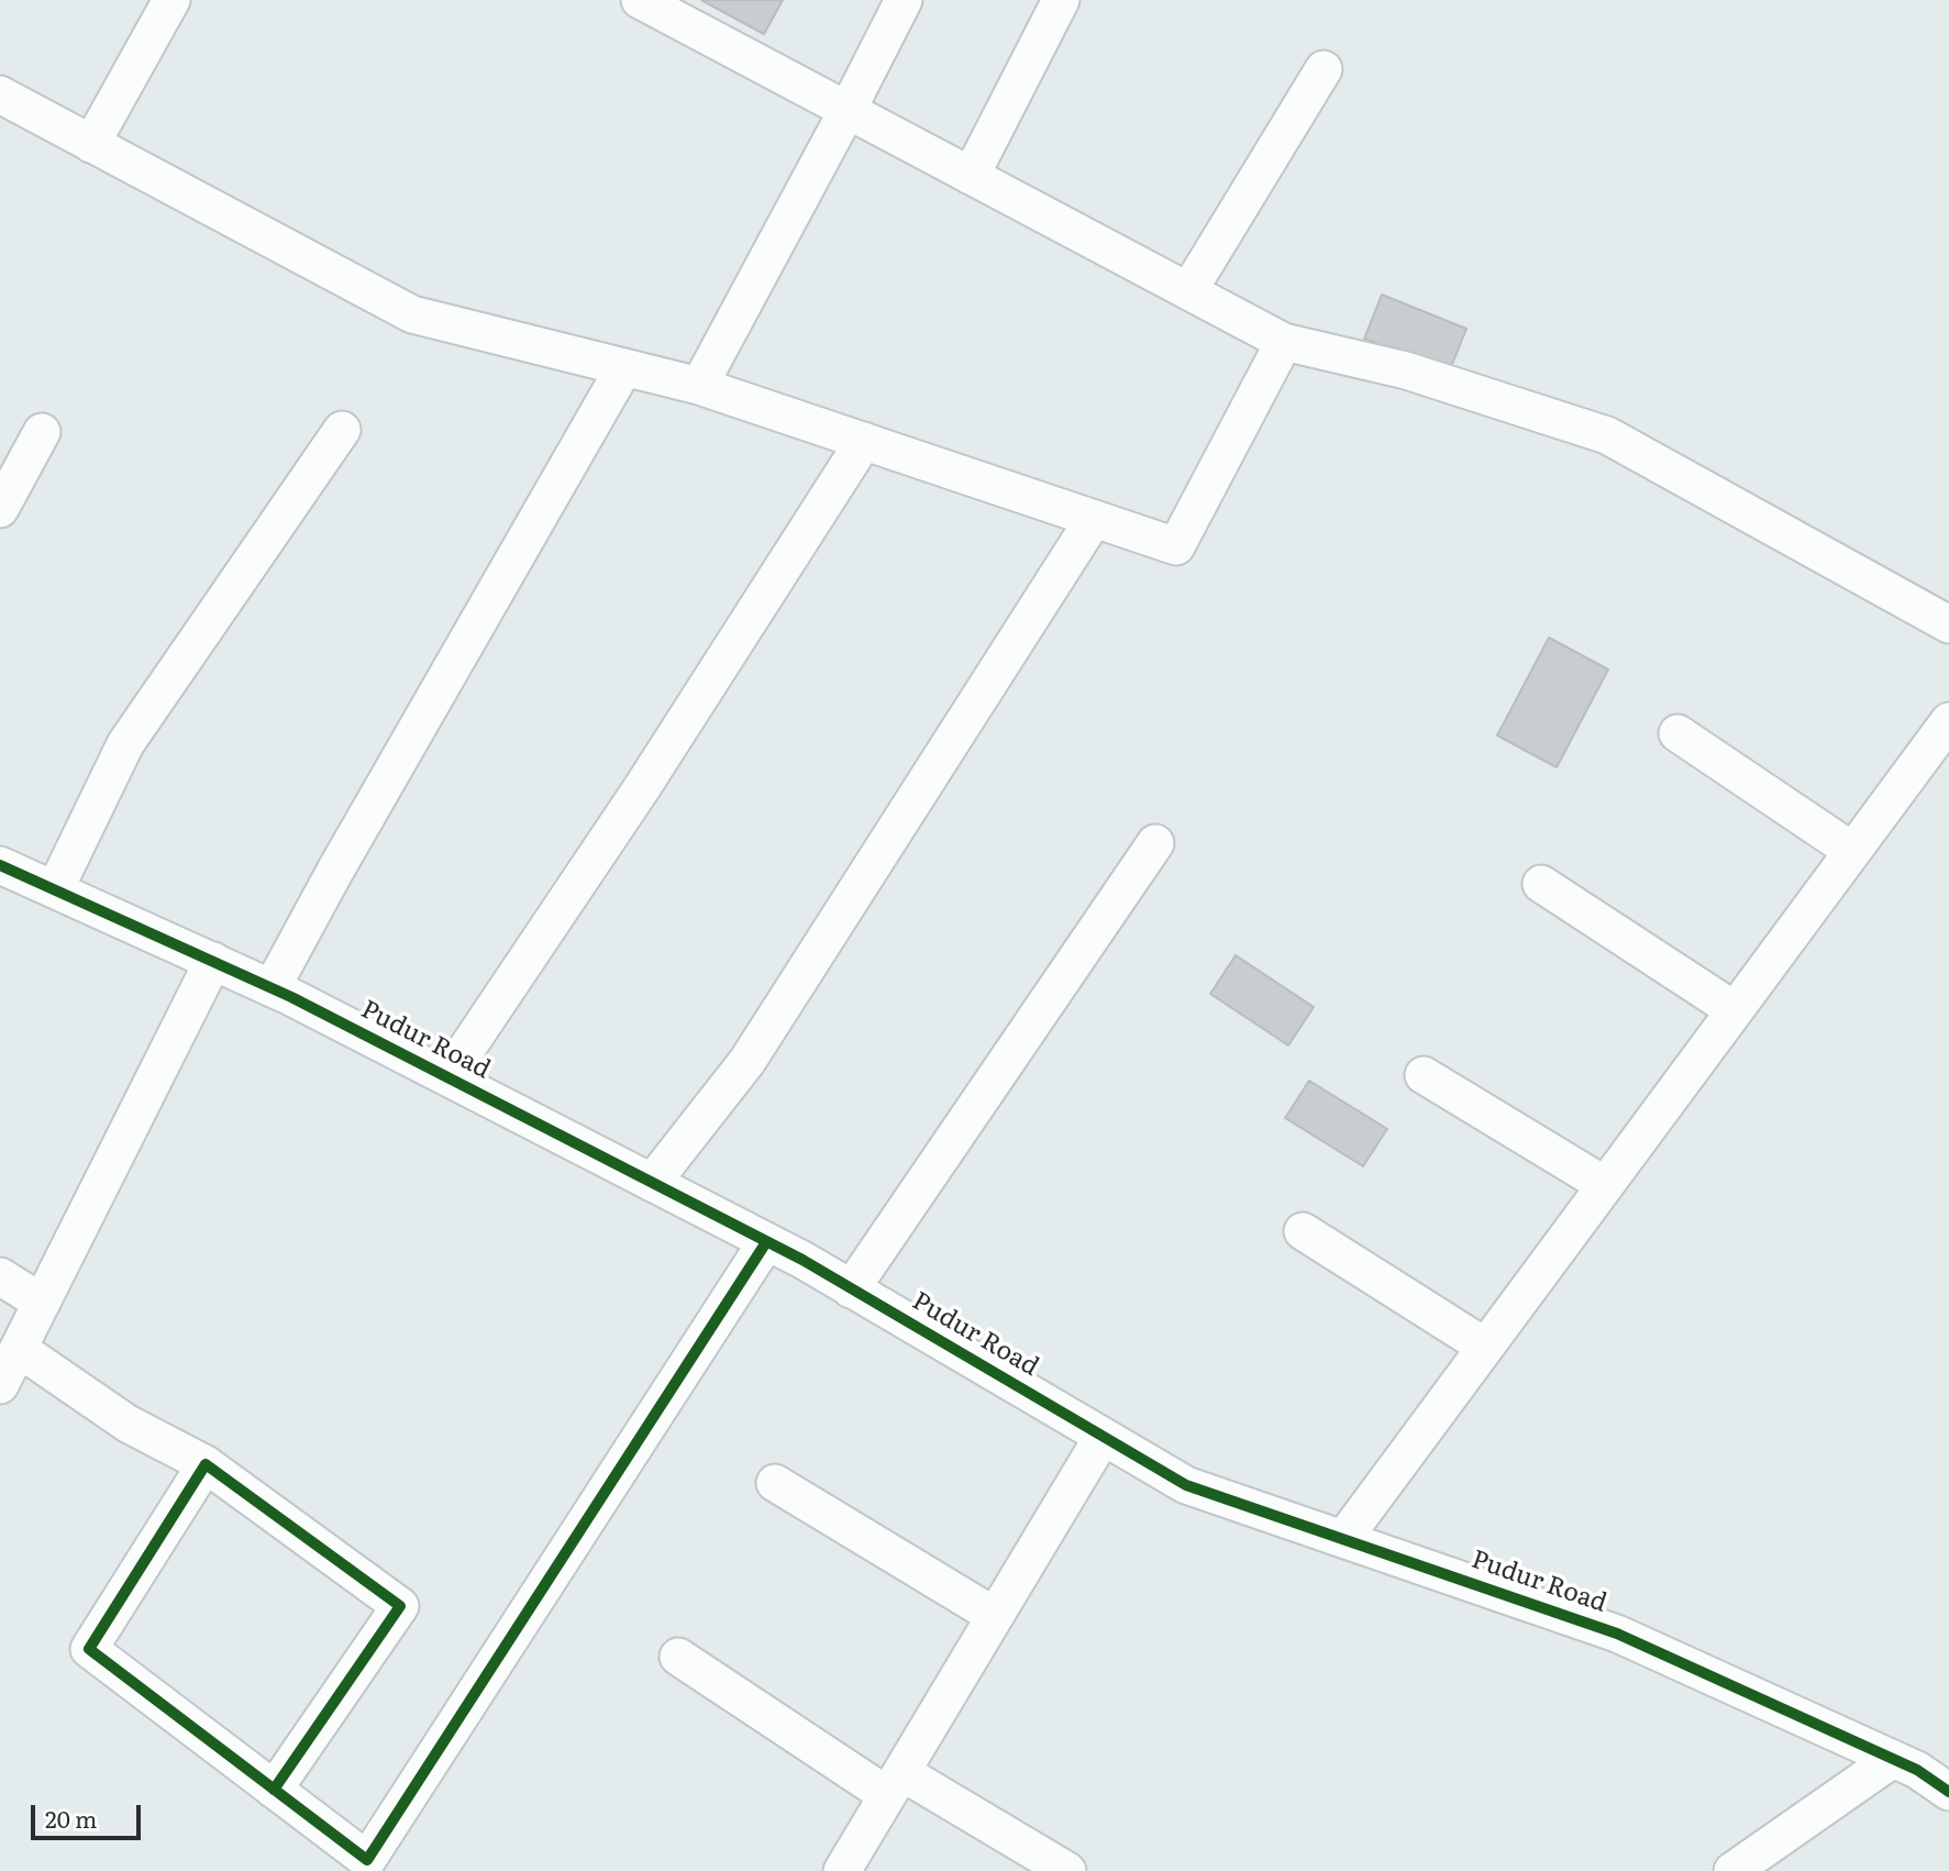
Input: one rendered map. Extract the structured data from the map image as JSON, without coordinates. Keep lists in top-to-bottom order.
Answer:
{
  "streets": {
    "street": ["Pudur Road"]
  },
  "scale_bar": "20 m"
}
